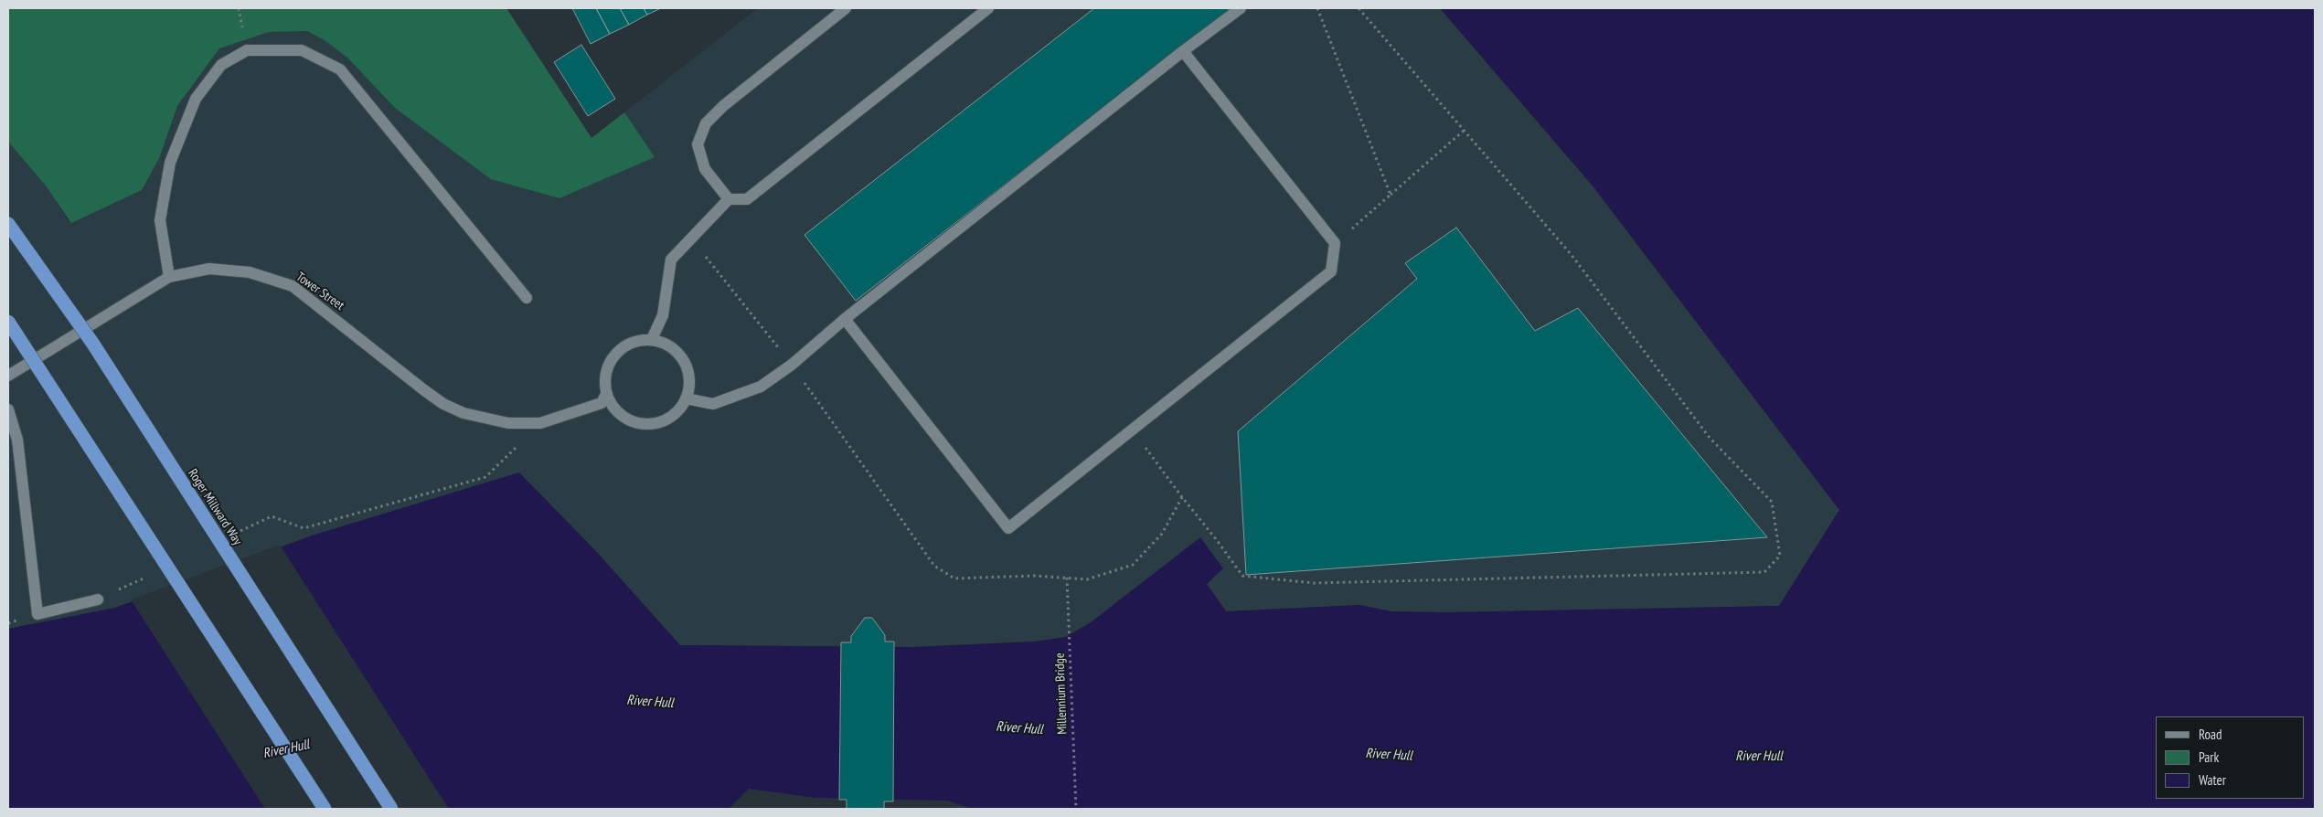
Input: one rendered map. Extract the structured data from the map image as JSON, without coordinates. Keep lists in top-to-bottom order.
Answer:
{
  "streets": {
    "highway": ["Roger Millward Way"],
    "street": ["Tower Street"],
    "path": ["Millennium Bridge"]
  },
  "water": ["River Hull"],
  "legend": ["Road", "Park", "Water"]
}
